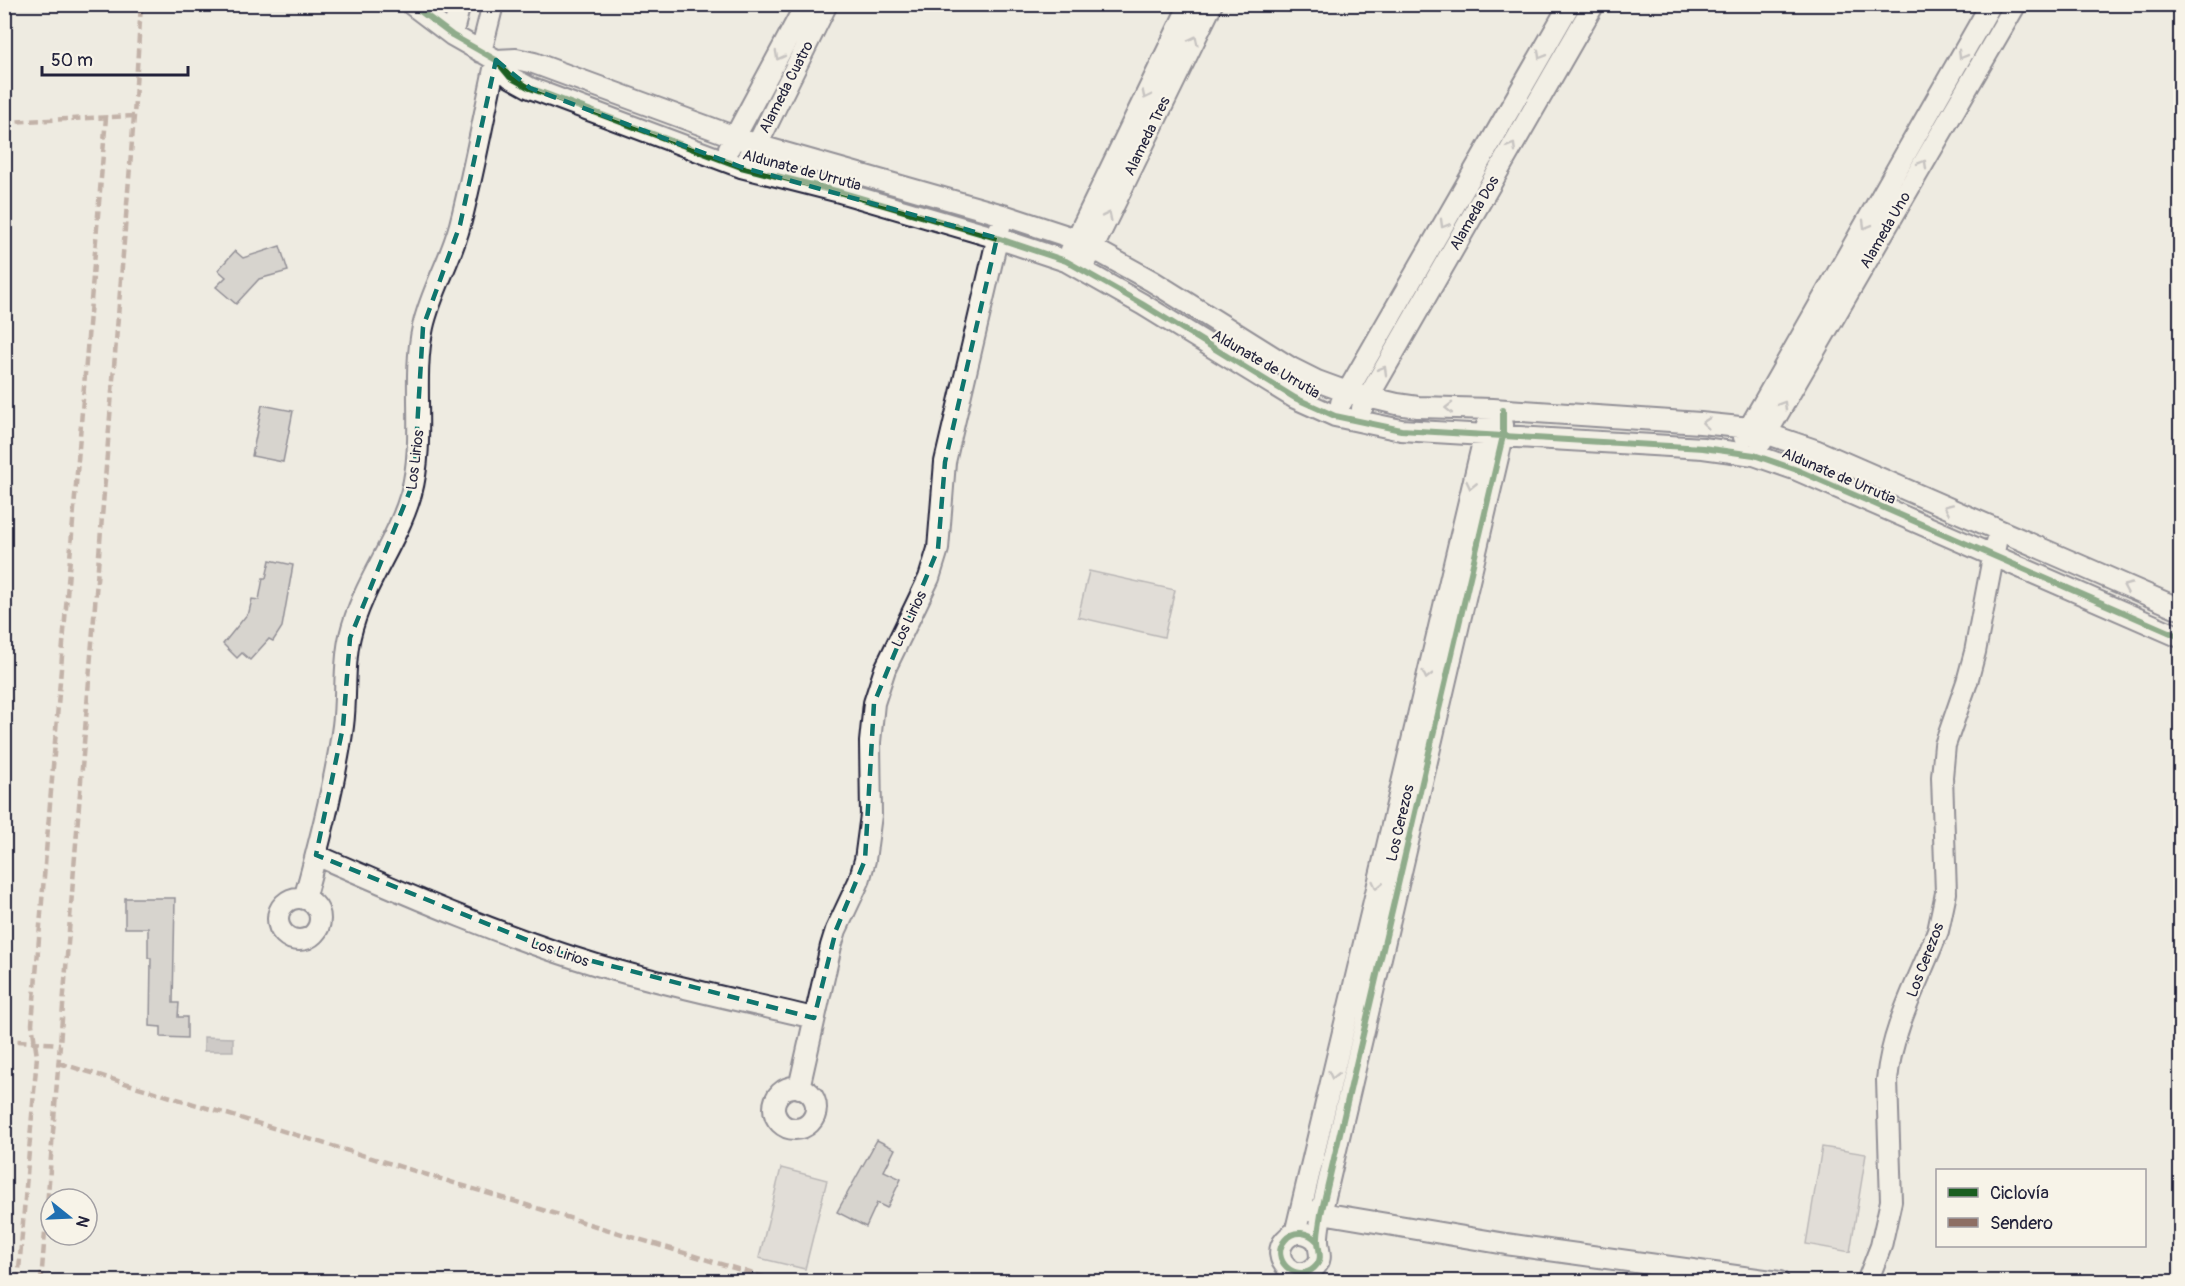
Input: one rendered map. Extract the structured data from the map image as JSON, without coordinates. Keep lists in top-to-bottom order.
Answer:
{
  "streets": {
    "street": [
      "Alameda Cuatro",
      "Alameda Tres",
      "Aldunate de Urrutia",
      "Alameda Dos",
      "Alameda Uno",
      "Los Lirios",
      "Los Cerezos"
    ]
  },
  "crossings": [
    ["Alameda Cuatro", "Aldunate de Urrutia"],
    ["Alameda Tres", "Aldunate de Urrutia"],
    ["Aldunate de Urrutia", "Alameda Dos"],
    ["Aldunate de Urrutia", "Alameda Uno"],
    ["Aldunate de Urrutia", "Los Lirios"],
    ["Aldunate de Urrutia", "Los Cerezos"]
  ],
  "legend": ["Ciclovía", "Sendero"],
  "scale_bar": "50 m",
  "north": "right"
}
